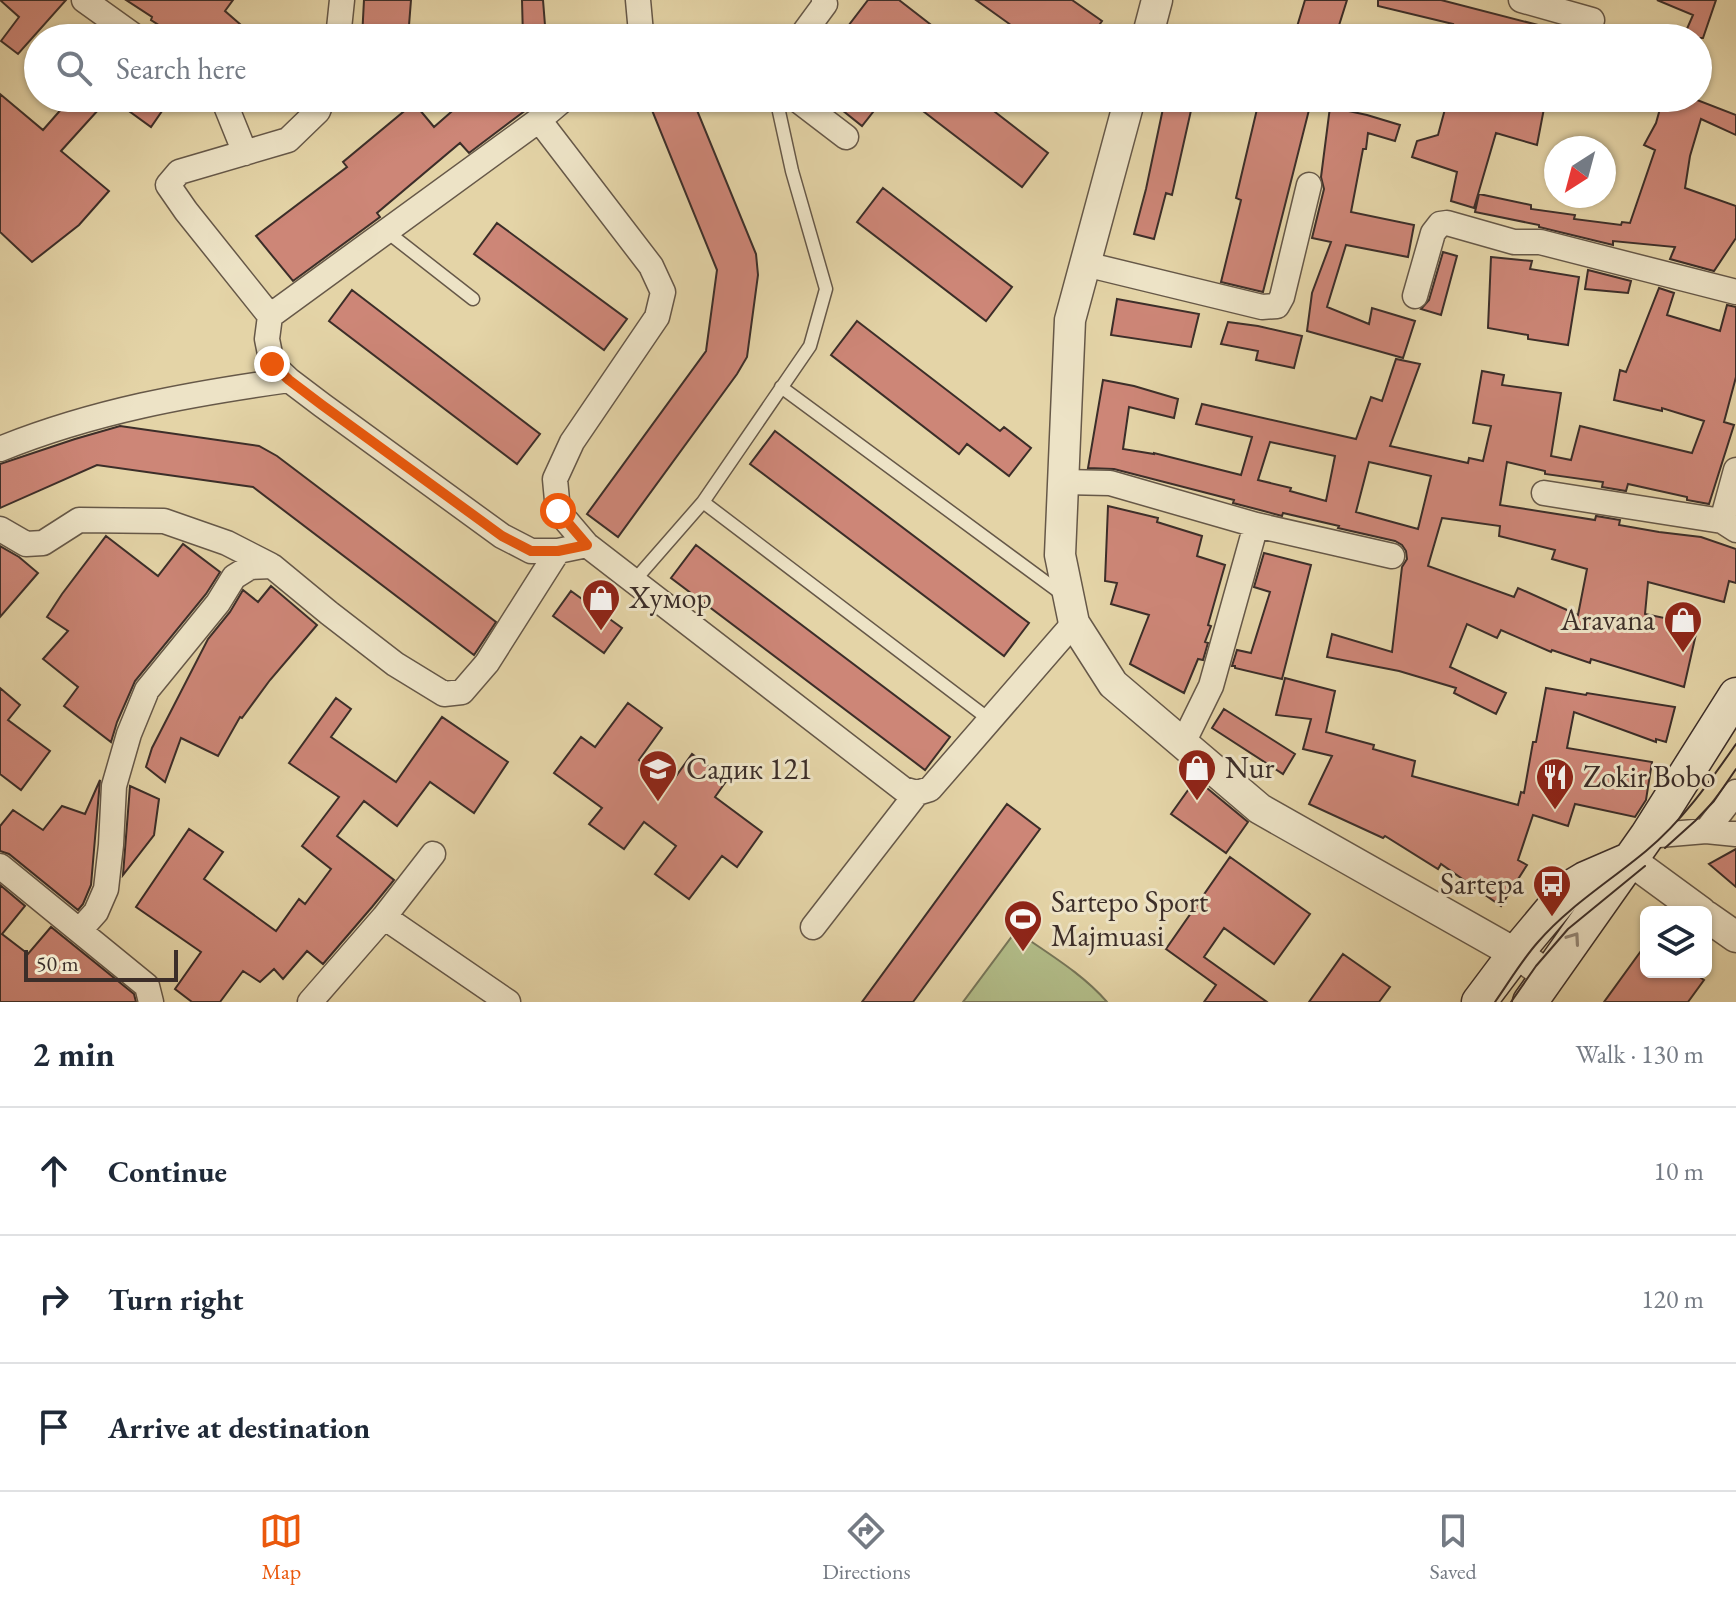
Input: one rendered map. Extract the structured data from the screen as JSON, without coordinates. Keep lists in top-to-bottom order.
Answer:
{
  "places": {
    "shop": ["Хумор", "Aravana", "Nur"],
    "school or university": ["Садик 121"],
    "restaurant": ["Zokir Bobo"],
    "bus stop": ["Sartepa"],
    "sports": ["Sartepo Sport Majmuasi"]
  },
  "scale_bar": "50 m",
  "north": "bottom left",
  "page": {
    "search": "Search here",
    "scale": "50 m",
    "heading": ["2 min", "Walk · 130 m"],
    "list": [
      ["Continue", "10 m"],
      ["Turn right", "120 m"],
      "Arrive at destination"
    ],
    "nav": ["Map", "Directions", "Saved"]
  }
}
